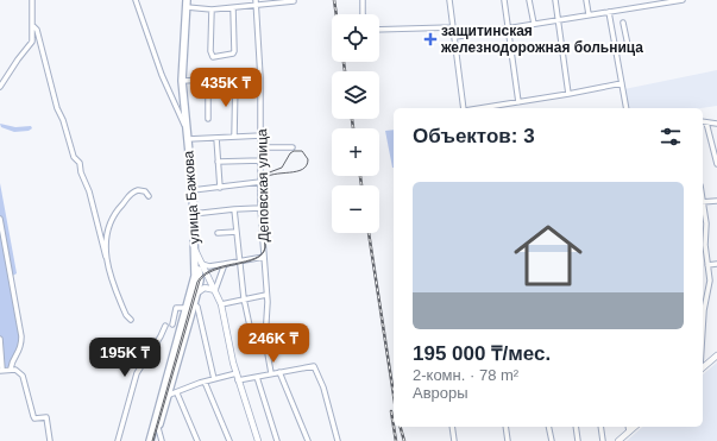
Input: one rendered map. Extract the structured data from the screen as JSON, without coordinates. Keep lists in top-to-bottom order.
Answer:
{
  "streets": {
    "highway": ["улица Бажова"],
    "street": ["Деповская улица"]
  },
  "places": {
    "health": ["защитинская железнодорожная больница"]
  },
  "page": {
    "map_buttons": ["+", "−"],
    "price": ["435K ₸", "246K ₸", "195K ₸"],
    "heading": "Объектов: 3",
    "list": [
      {
        "name": "195 000 ₸/мес.",
        "note": "2-комн. · 78 m² · Авроры"
      }
    ]
  }
}
